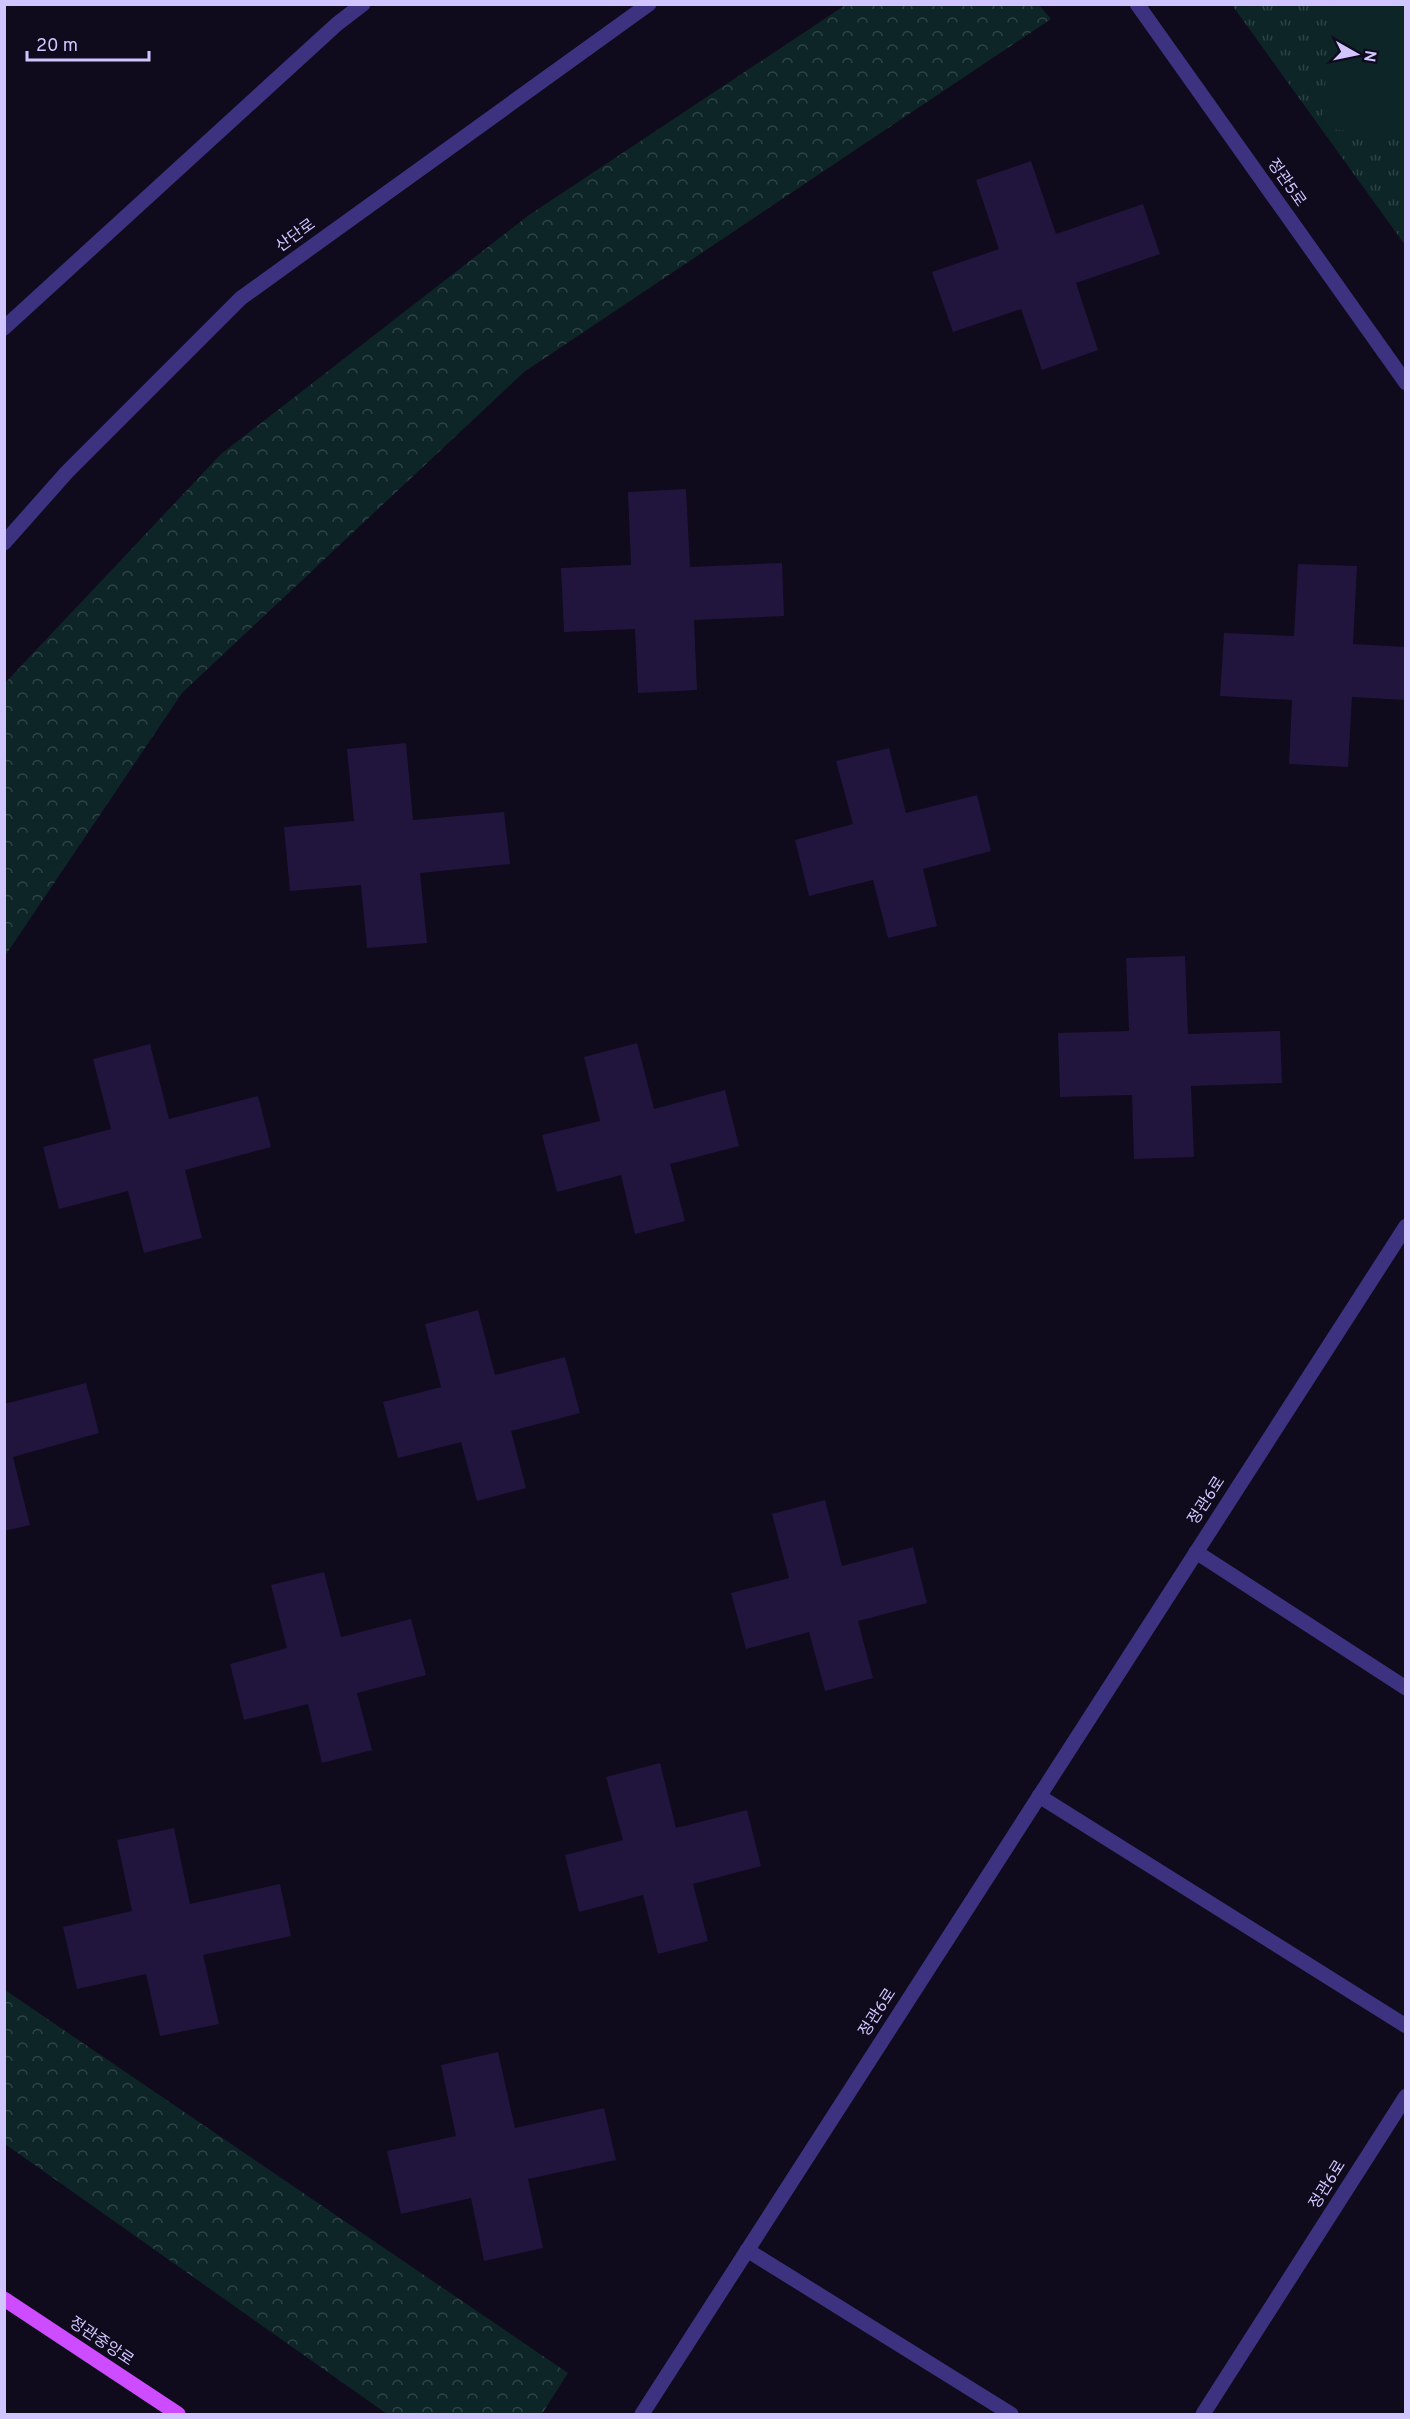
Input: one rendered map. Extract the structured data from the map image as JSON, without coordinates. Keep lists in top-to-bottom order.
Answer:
{
  "streets": {
    "main road": ["정관중앙로"],
    "street": ["정관5로", "산단로", "정관6로"]
  },
  "scale_bar": "20 m",
  "north": "right"
}
